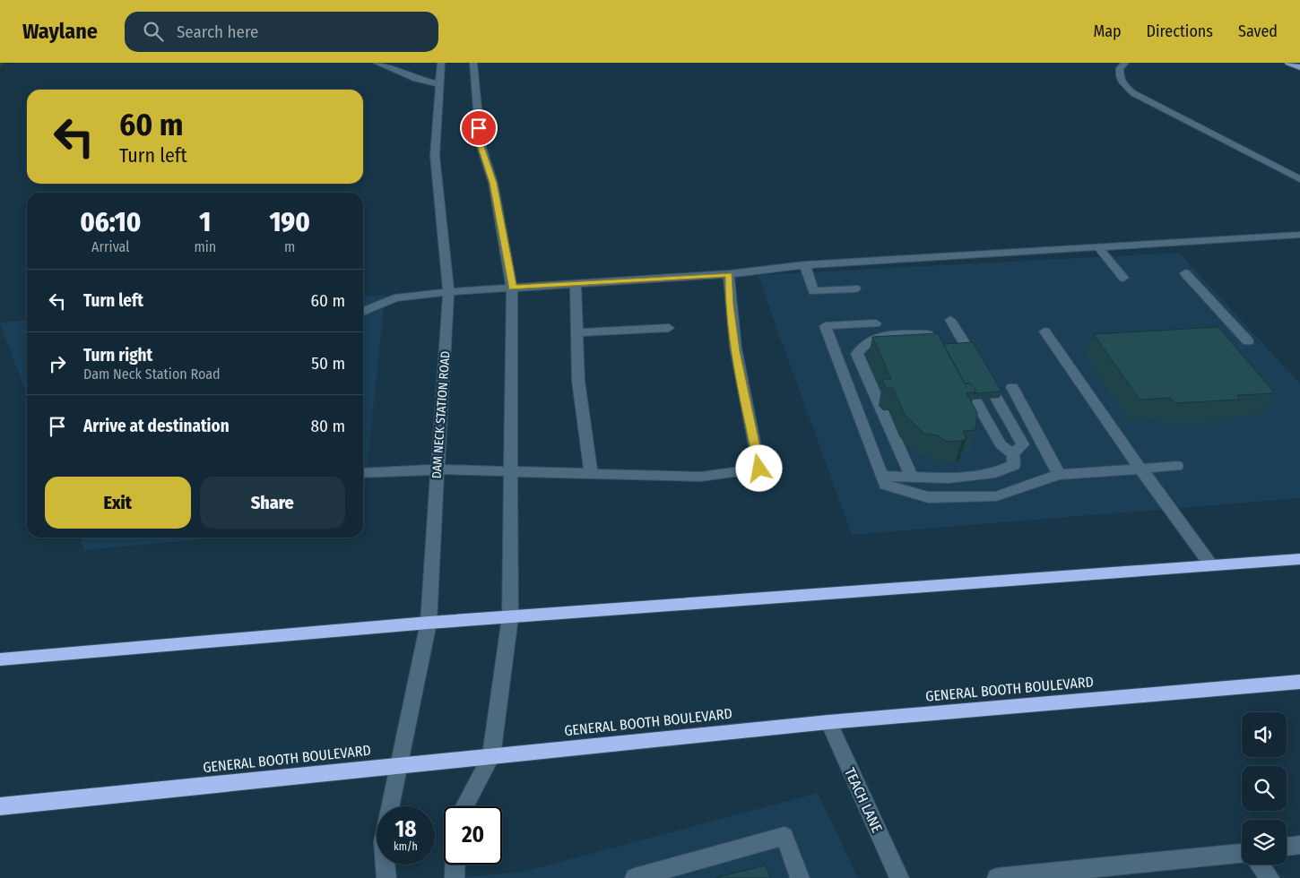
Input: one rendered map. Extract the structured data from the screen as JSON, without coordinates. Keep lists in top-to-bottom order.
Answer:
{
  "streets": {
    "highway": ["GENERAL BOOTH BOULEVARD"],
    "street": ["DAM NECK STATION ROAD", "TEACH LANE"]
  },
  "crossings": [
    ["DAM NECK STATION ROAD", "GENERAL BOOTH BOULEVARD"],
    ["GENERAL BOOTH BOULEVARD", "TEACH LANE"]
  ],
  "page": {
    "header": "Waylane",
    "search": "Search here",
    "nav": ["Map", "Directions", "Saved"],
    "turn": ["60 m", "Turn left"],
    "eta": [
      "06:10",
      "Arrival",
      "1",
      "min",
      "190",
      "m"
    ],
    "list": [
      {
        "name": "Turn left",
        "value": "60 m"
      },
      {
        "name": "Turn right",
        "note": "Dam Neck Station Road",
        "value": "50 m"
      },
      {
        "name": "Arrive at destination",
        "value": "80 m"
      }
    ],
    "buttons": ["Exit", "Share"],
    "speed": "18 km/h",
    "limit": "20"
  }
}
